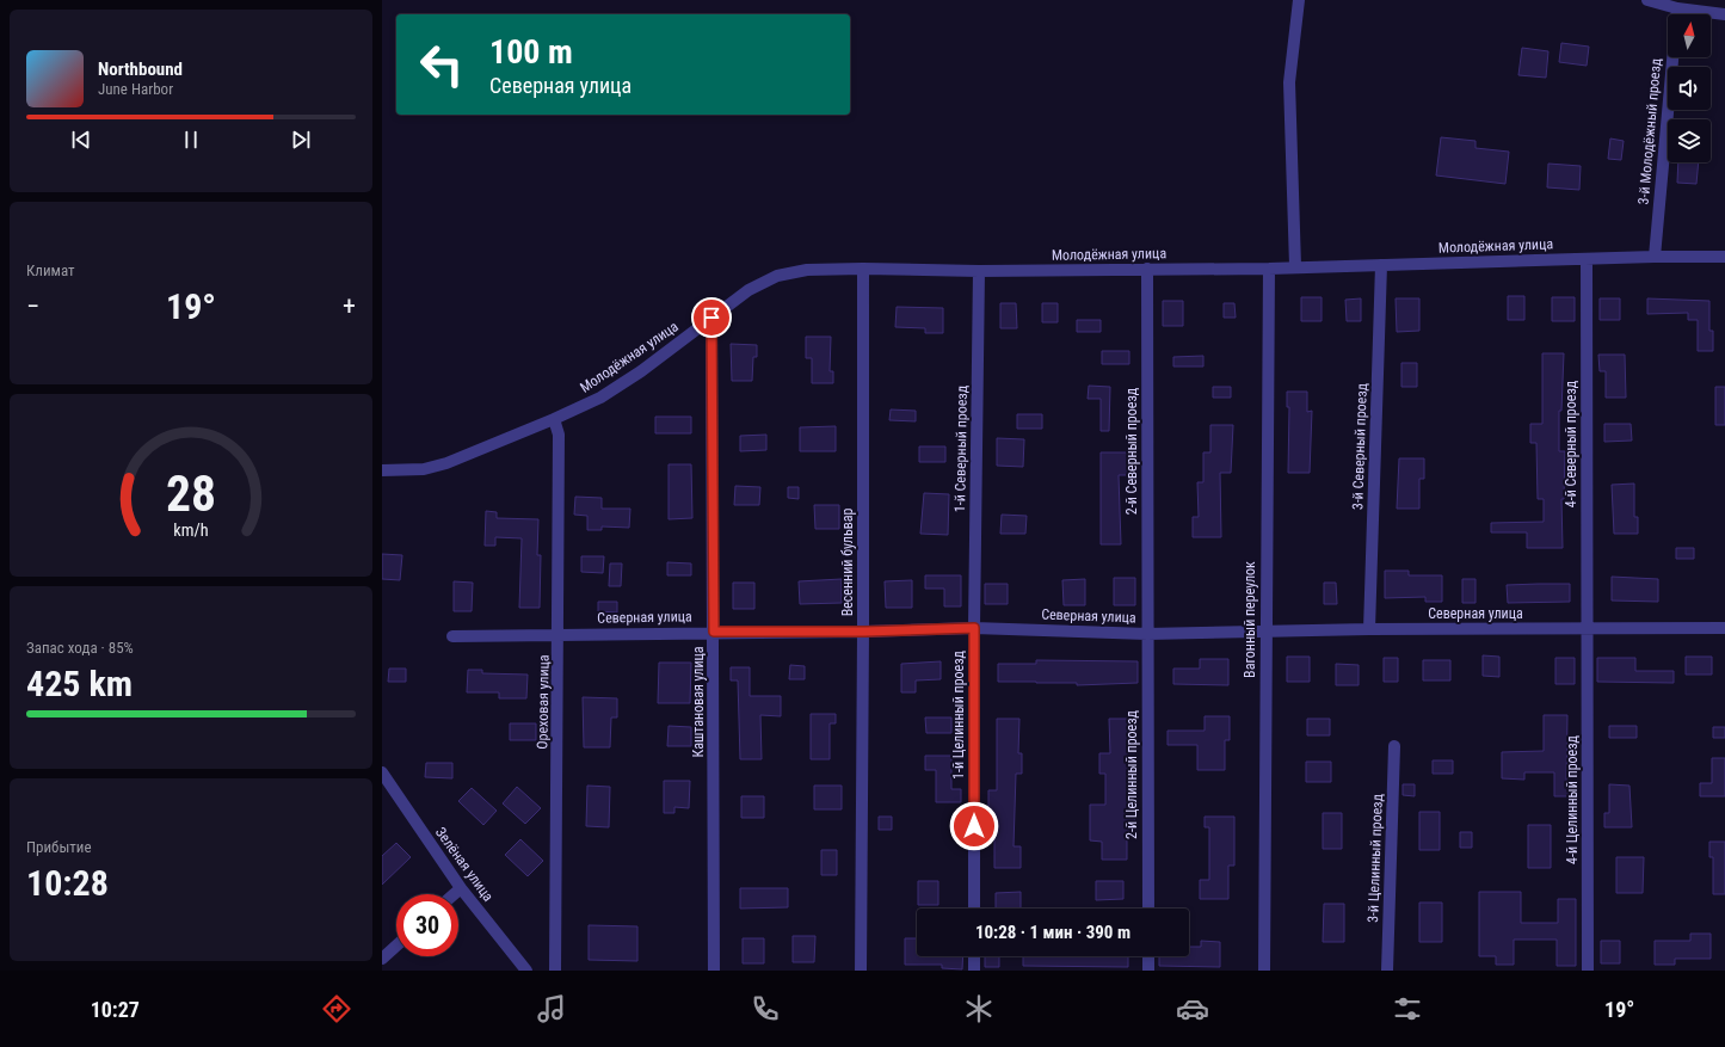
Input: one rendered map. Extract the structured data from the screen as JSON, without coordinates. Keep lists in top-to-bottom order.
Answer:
{
  "streets": {
    "street": [
      "3-й Молодёжный проезд",
      "Молодёжная улица",
      "4-й Северный проезд",
      "3-й Северный проезд",
      "1-й Северный проезд",
      "2-й Северный проезд",
      "Весенний бульвар",
      "Северная улица",
      "Вагонный переулок",
      "Ореховая улица",
      "Каштановая улица",
      "1-й Целинный проезд",
      "2-й Целинный проезд",
      "4-й Целинный проезд",
      "3-й Целинный проезд",
      "Зелёная улица"
    ]
  },
  "crossings": [
    ["3-й Молодёжный проезд", "Молодёжная улица"],
    ["Молодёжная улица", "4-й Северный проезд"],
    ["Молодёжная улица", "3-й Северный проезд"],
    ["Молодёжная улица", "1-й Северный проезд"],
    ["Молодёжная улица", "2-й Северный проезд"],
    ["Молодёжная улица", "Весенний бульвар"],
    ["Молодёжная улица", "Вагонный переулок"],
    ["Молодёжная улица", "Ореховая улица"],
    ["Молодёжная улица", "Каштановая улица"],
    ["4-й Северный проезд", "Северная улица"],
    ["4-й Северный проезд", "4-й Целинный проезд"],
    ["3-й Северный проезд", "Северная улица"],
    ["1-й Северный проезд", "Северная улица"],
    ["1-й Северный проезд", "1-й Целинный проезд"],
    ["2-й Северный проезд", "Северная улица"],
    ["2-й Северный проезд", "2-й Целинный проезд"],
    ["Весенний бульвар", "Северная улица"],
    ["Северная улица", "Вагонный переулок"],
    ["Северная улица", "Ореховая улица"],
    ["Северная улица", "Каштановая улица"],
    ["Северная улица", "1-й Целинный проезд"],
    ["Северная улица", "2-й Целинный проезд"],
    ["Северная улица", "4-й Целинный проезд"]
  ],
  "north": "top",
  "page": {
    "turn": ["100 m", "Северная улица"],
    "song": ["Northbound", "June Harbor"],
    "tile": [
      "Климат",
      ["Запас хода · 85%", "425 km"],
      ["Прибытие", "10:28"]
    ],
    "heat": ["−", "19°", "+"],
    "limit": "30",
    "trip": "10:28 · 1 мин · 390 m",
    "tabs": ["10:27", "19°"],
    "gauge": ["28", "km/h"]
  }
}
